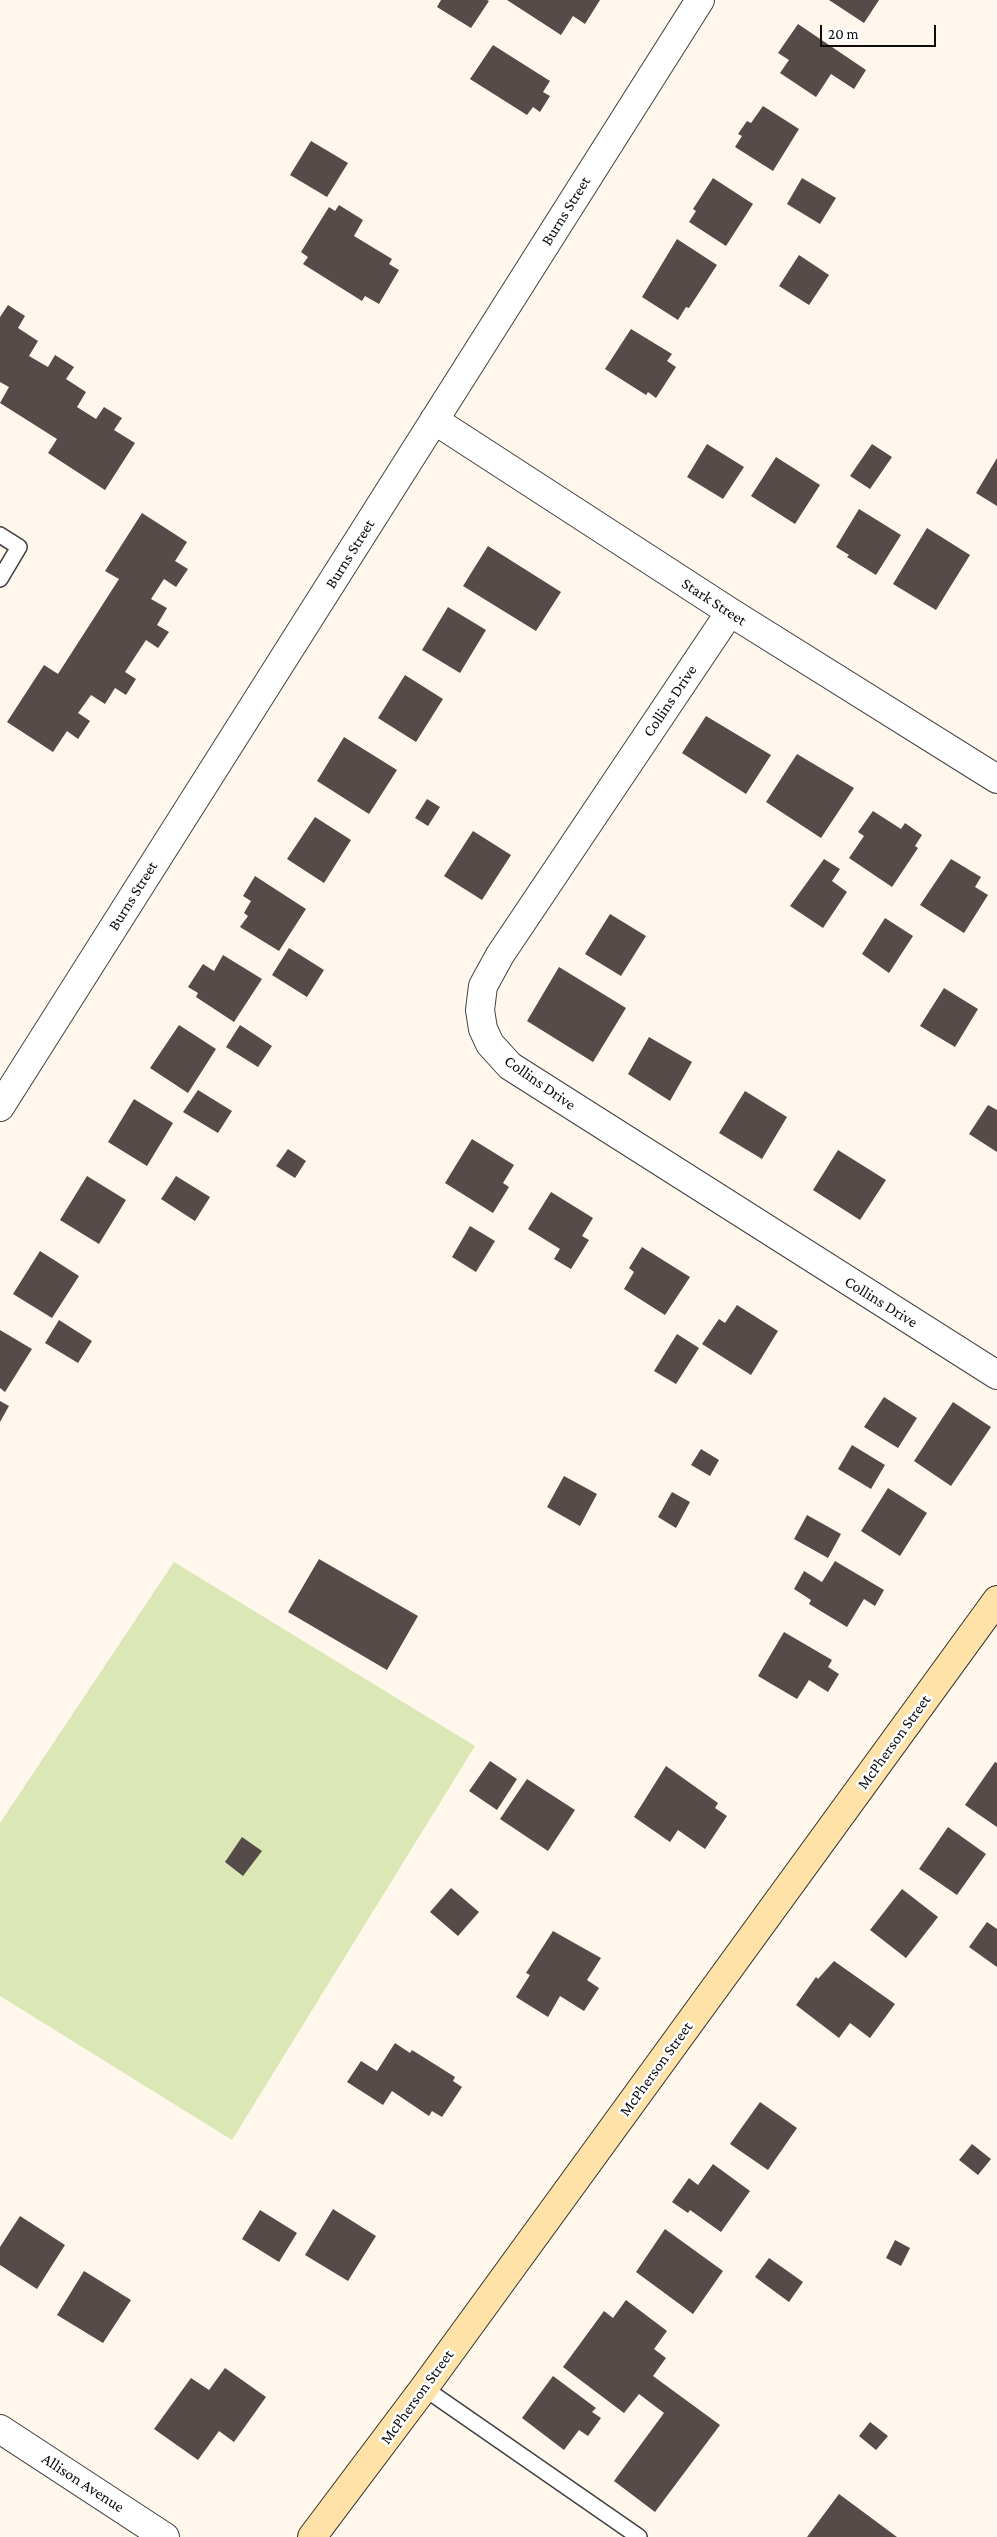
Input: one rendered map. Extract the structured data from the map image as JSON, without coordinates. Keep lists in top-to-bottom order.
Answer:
{
  "streets": {
    "street": [
      "Burns Street",
      "Stark Street",
      "Collins Drive",
      "McPherson Street",
      "Allison Avenue"
    ]
  },
  "crossings": [
    ["Burns Street", "Stark Street"],
    ["Stark Street", "Collins Drive"]
  ],
  "scale_bar": "20 m"
}
